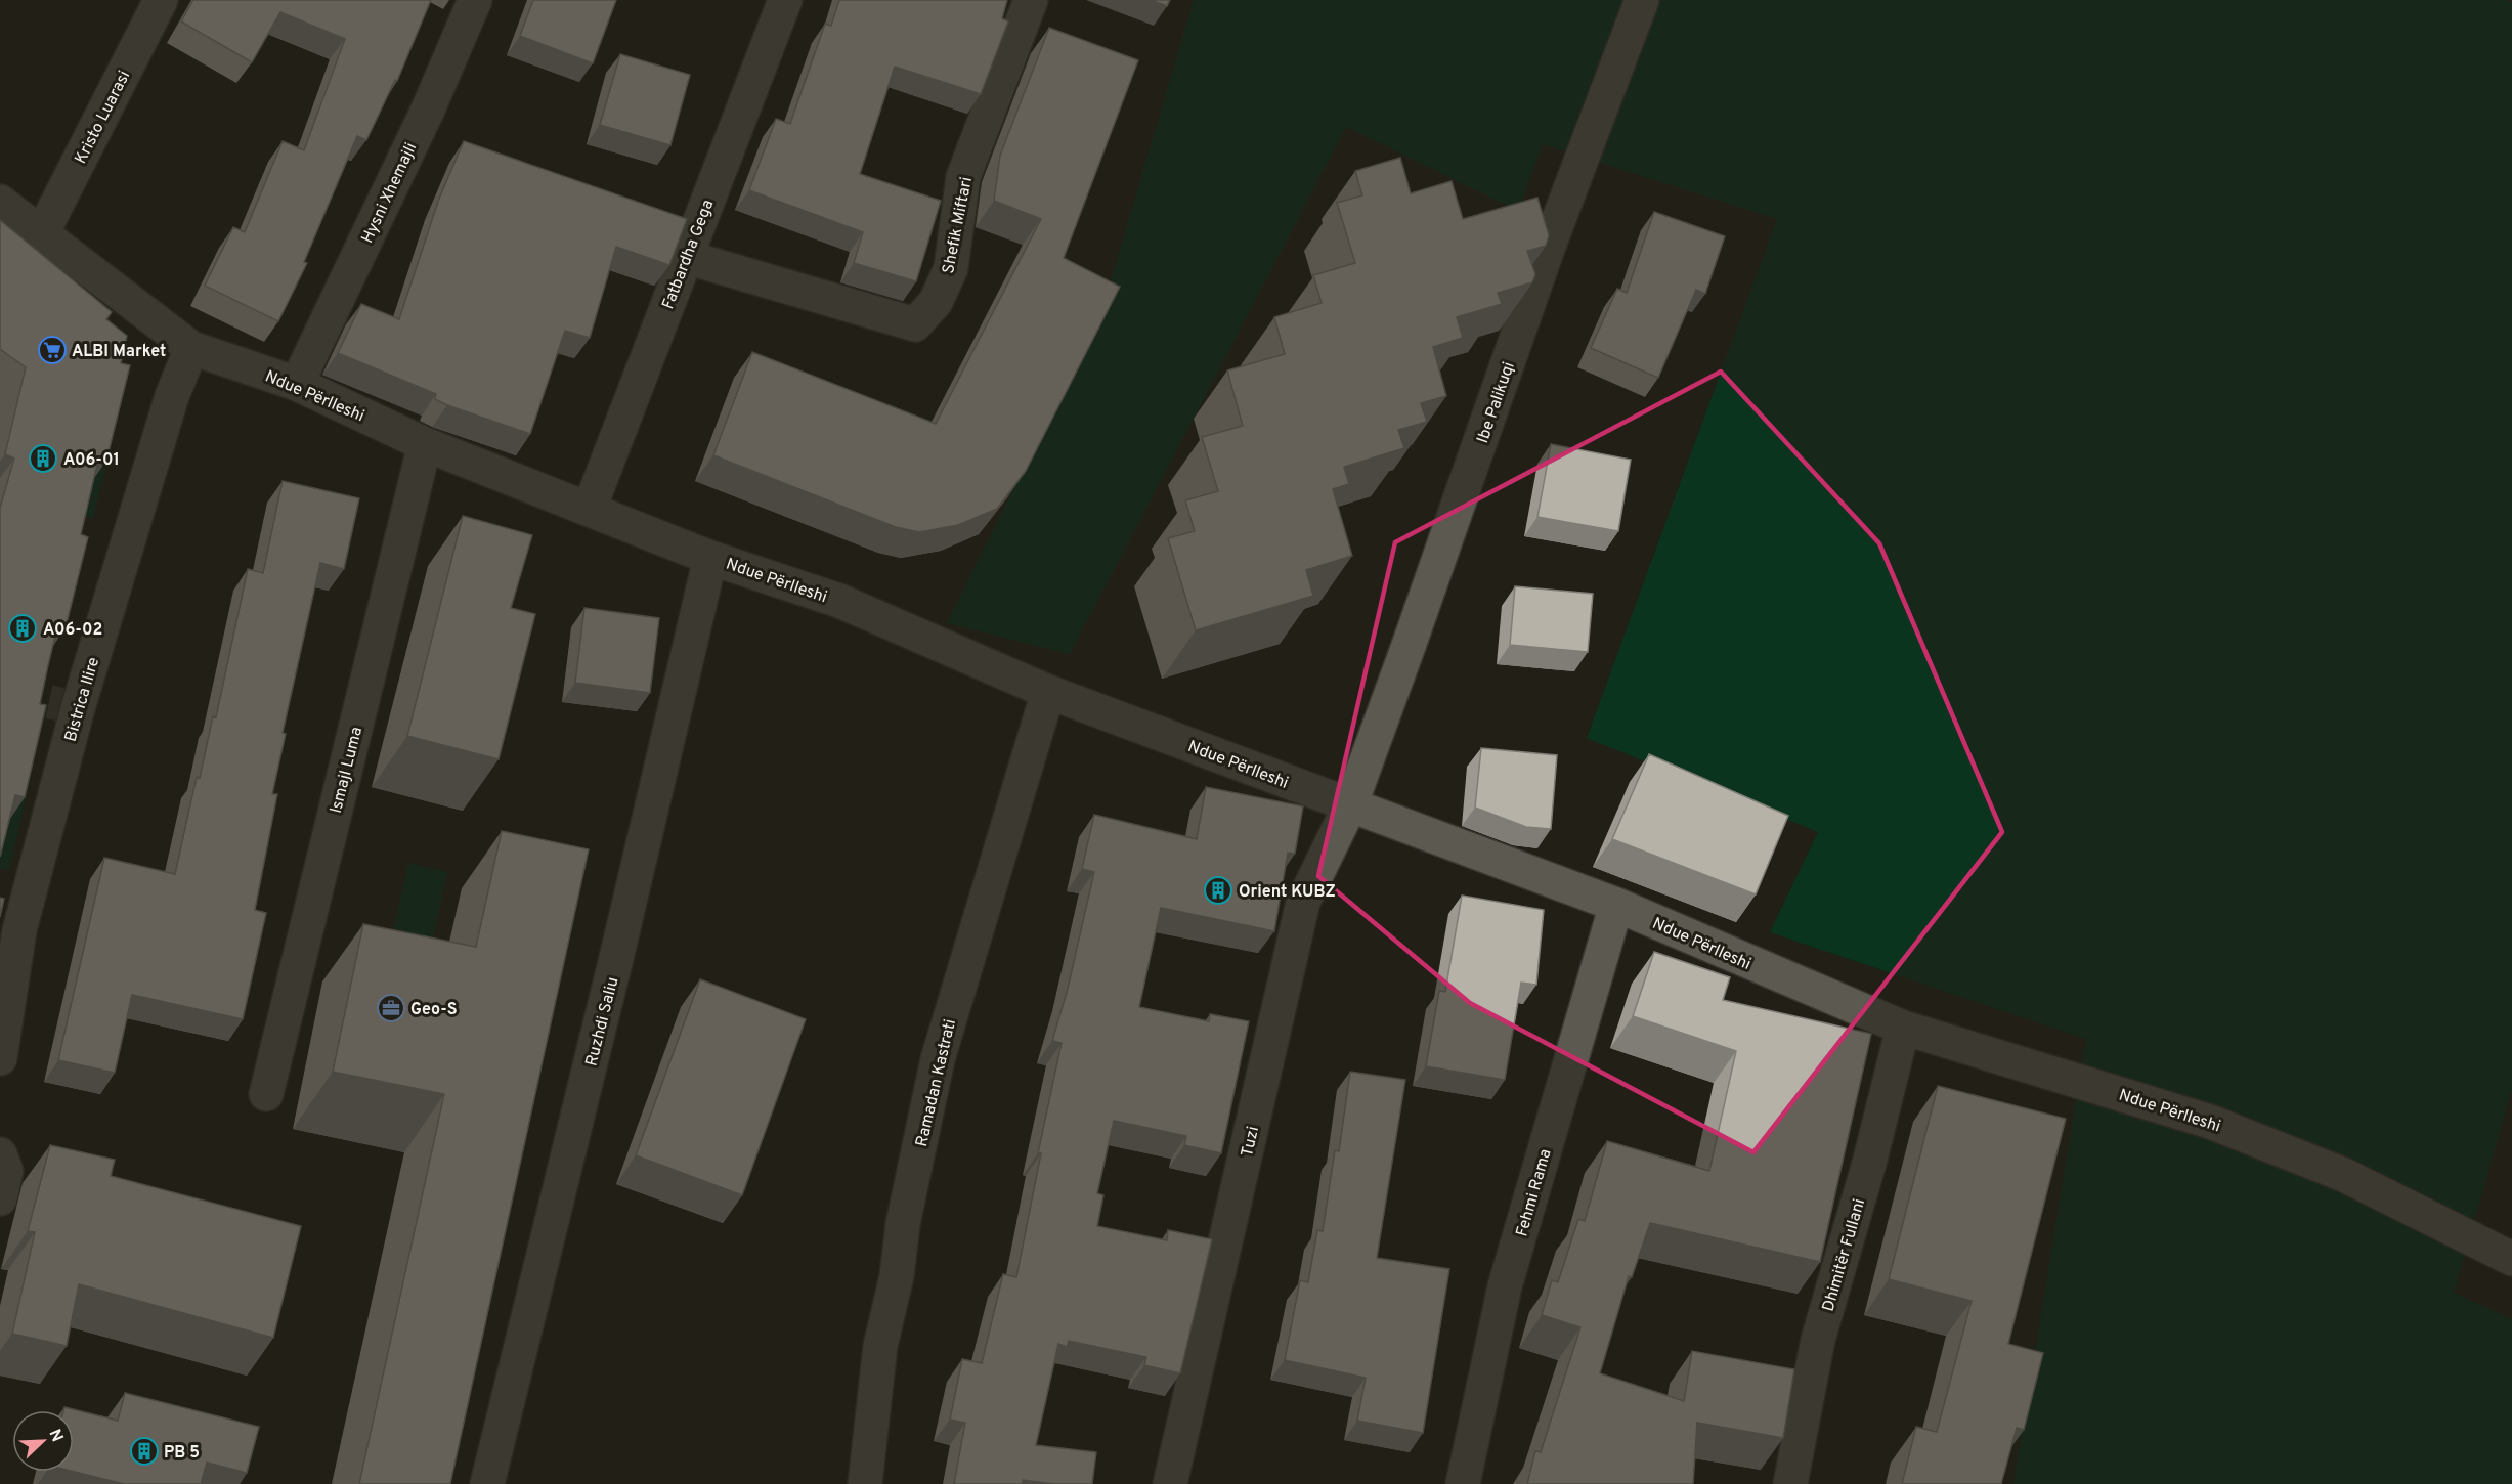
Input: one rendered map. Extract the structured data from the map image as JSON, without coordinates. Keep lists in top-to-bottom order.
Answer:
{
  "streets": {
    "street": [
      "Kristo Luarasi",
      "Hysni Xhemajli",
      "Shefik Miftari",
      "Fatbardha Gega",
      "Ndue Përlleshi",
      "Ibe Palikuqi",
      "Bistrica Ilire",
      "Ismajl Luma",
      "Ruzhdi Saliu",
      "Ramadan Kastrati",
      "Tuzi",
      "Fehmi Rama",
      "Dhimitër Fullani"
    ]
  },
  "crossings": [
    ["Kristo Luarasi", "Ndue Përlleshi"],
    ["Hysni Xhemajli", "Ndue Përlleshi"],
    ["Shefik Miftari", "Fatbardha Gega"],
    ["Fatbardha Gega", "Ndue Përlleshi"],
    ["Ndue Përlleshi", "Ibe Palikuqi"],
    ["Ndue Përlleshi", "Bistrica Ilire"],
    ["Ndue Përlleshi", "Ismajl Luma"],
    ["Ndue Përlleshi", "Ruzhdi Saliu"],
    ["Ndue Përlleshi", "Ramadan Kastrati"],
    ["Ndue Përlleshi", "Tuzi"],
    ["Ndue Përlleshi", "Fehmi Rama"],
    ["Ndue Përlleshi", "Dhimitër Fullani"],
    ["Ibe Palikuqi", "Tuzi"]
  ],
  "places": {
    "supermarket": ["ALBI Market"],
    "building": [
      "A06-01",
      "A06-02",
      "Orient KUBZ",
      "PB 5"
    ],
    "office": ["Geo-S"]
  },
  "north": "top right"
}
